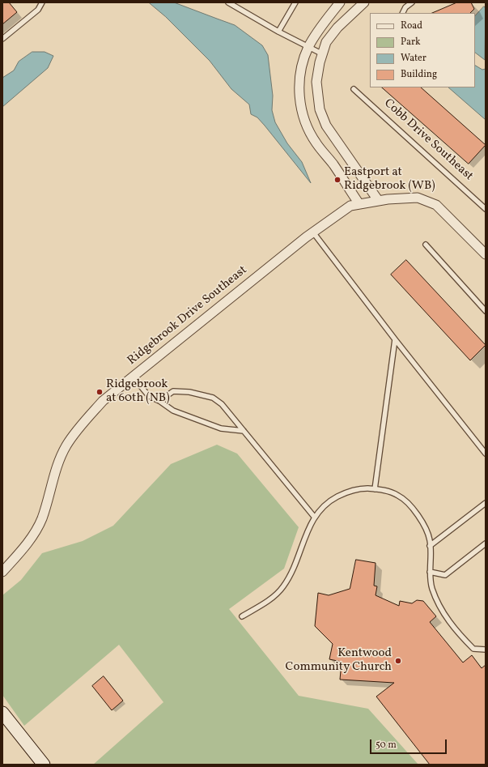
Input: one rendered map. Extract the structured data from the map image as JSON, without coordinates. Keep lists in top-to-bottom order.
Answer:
{
  "streets": {
    "street": ["Ridgebrook Drive Southeast"],
    "lane": ["Cobb Drive Southeast"]
  },
  "places": ["Eastport at Ridgebrook (WB)", "Ridgebrook at 60th (NB)", "Kentwood Community Church"],
  "legend": [
    "Road",
    "Park",
    "Water",
    "Building"
  ],
  "scale_bar": "50 m"
}
